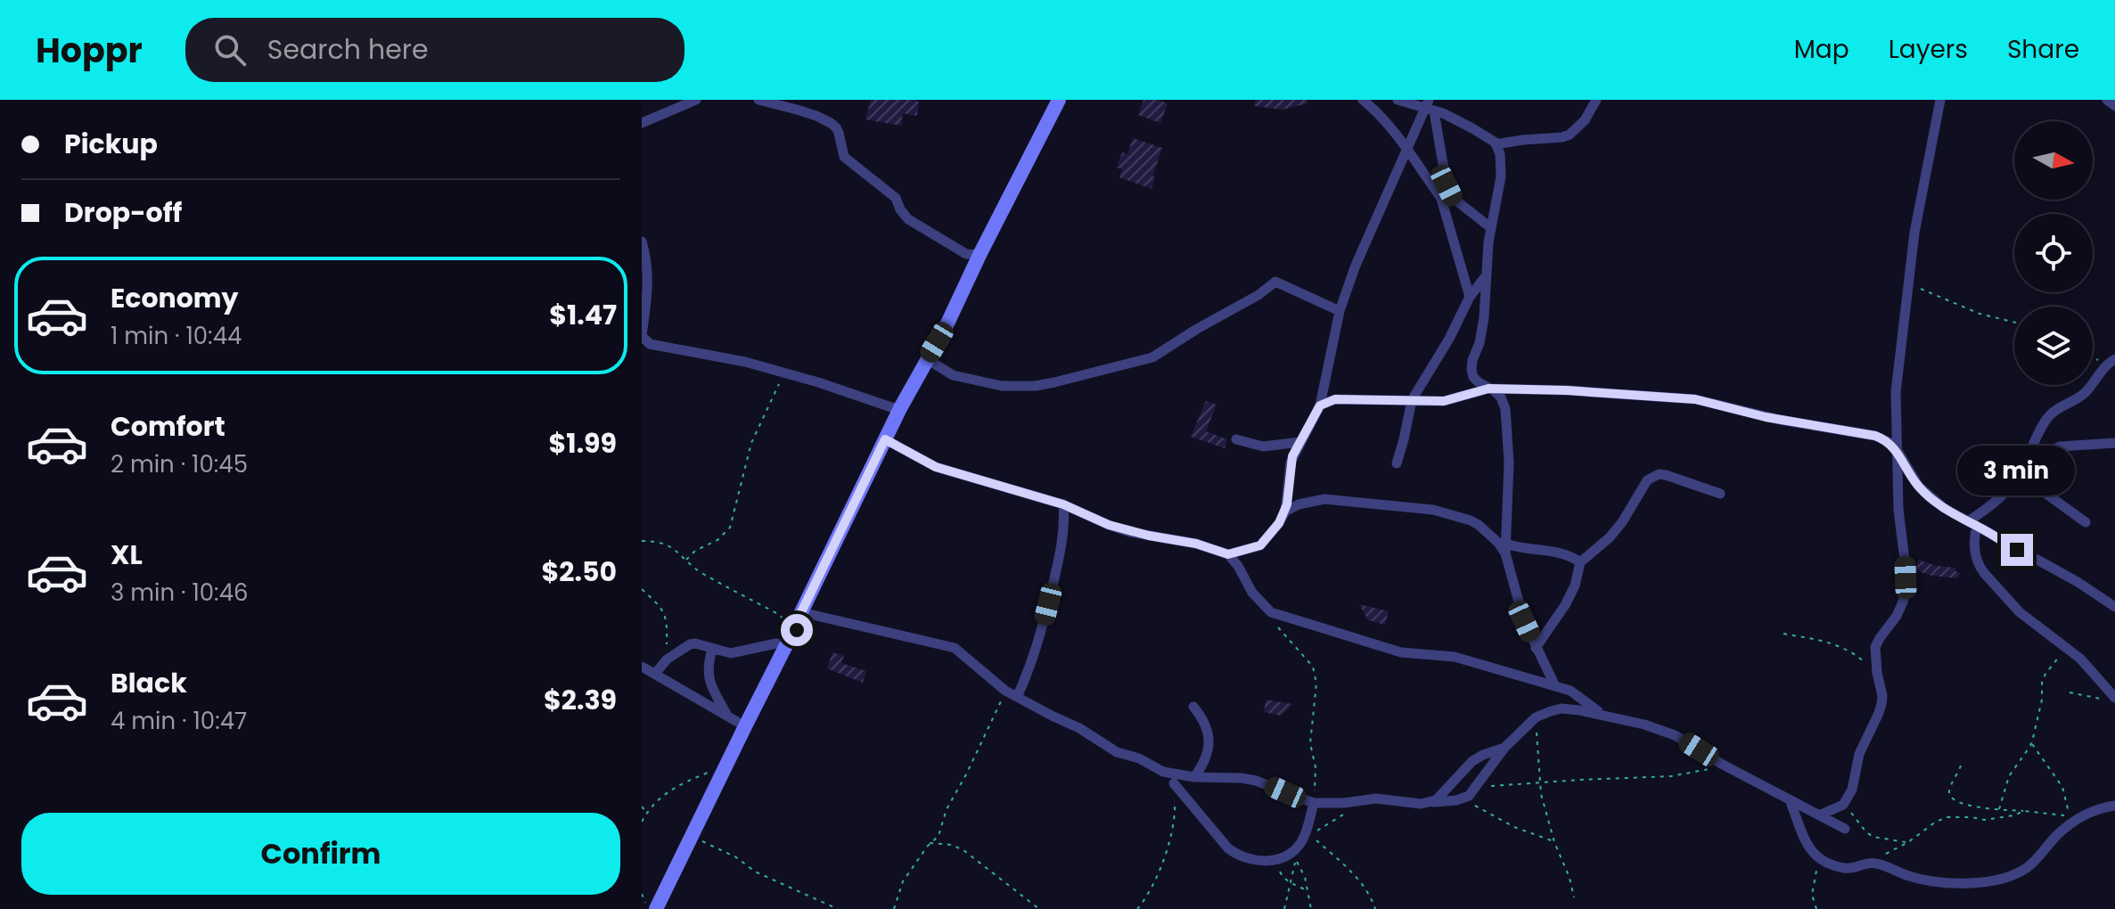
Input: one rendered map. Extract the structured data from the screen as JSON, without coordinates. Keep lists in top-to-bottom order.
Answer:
{
  "north": "right",
  "page": {
    "header": "Hoppr",
    "search": "Search here",
    "nav": ["Map", "Layers", "Share"],
    "banner": ["Pickup", "Drop-off"],
    "list": [
      {
        "name": "Economy",
        "note": "1 min · 10:44",
        "value": "$1.47"
      },
      {
        "name": "Comfort",
        "note": "2 min · 10:45",
        "value": "$1.99"
      },
      {
        "name": "XL",
        "note": "3 min · 10:46",
        "value": "$2.50"
      },
      {
        "name": "Black",
        "note": "4 min · 10:47",
        "value": "$2.39"
      }
    ],
    "bubble": "3 min",
    "buttons": "Confirm"
  }
}
